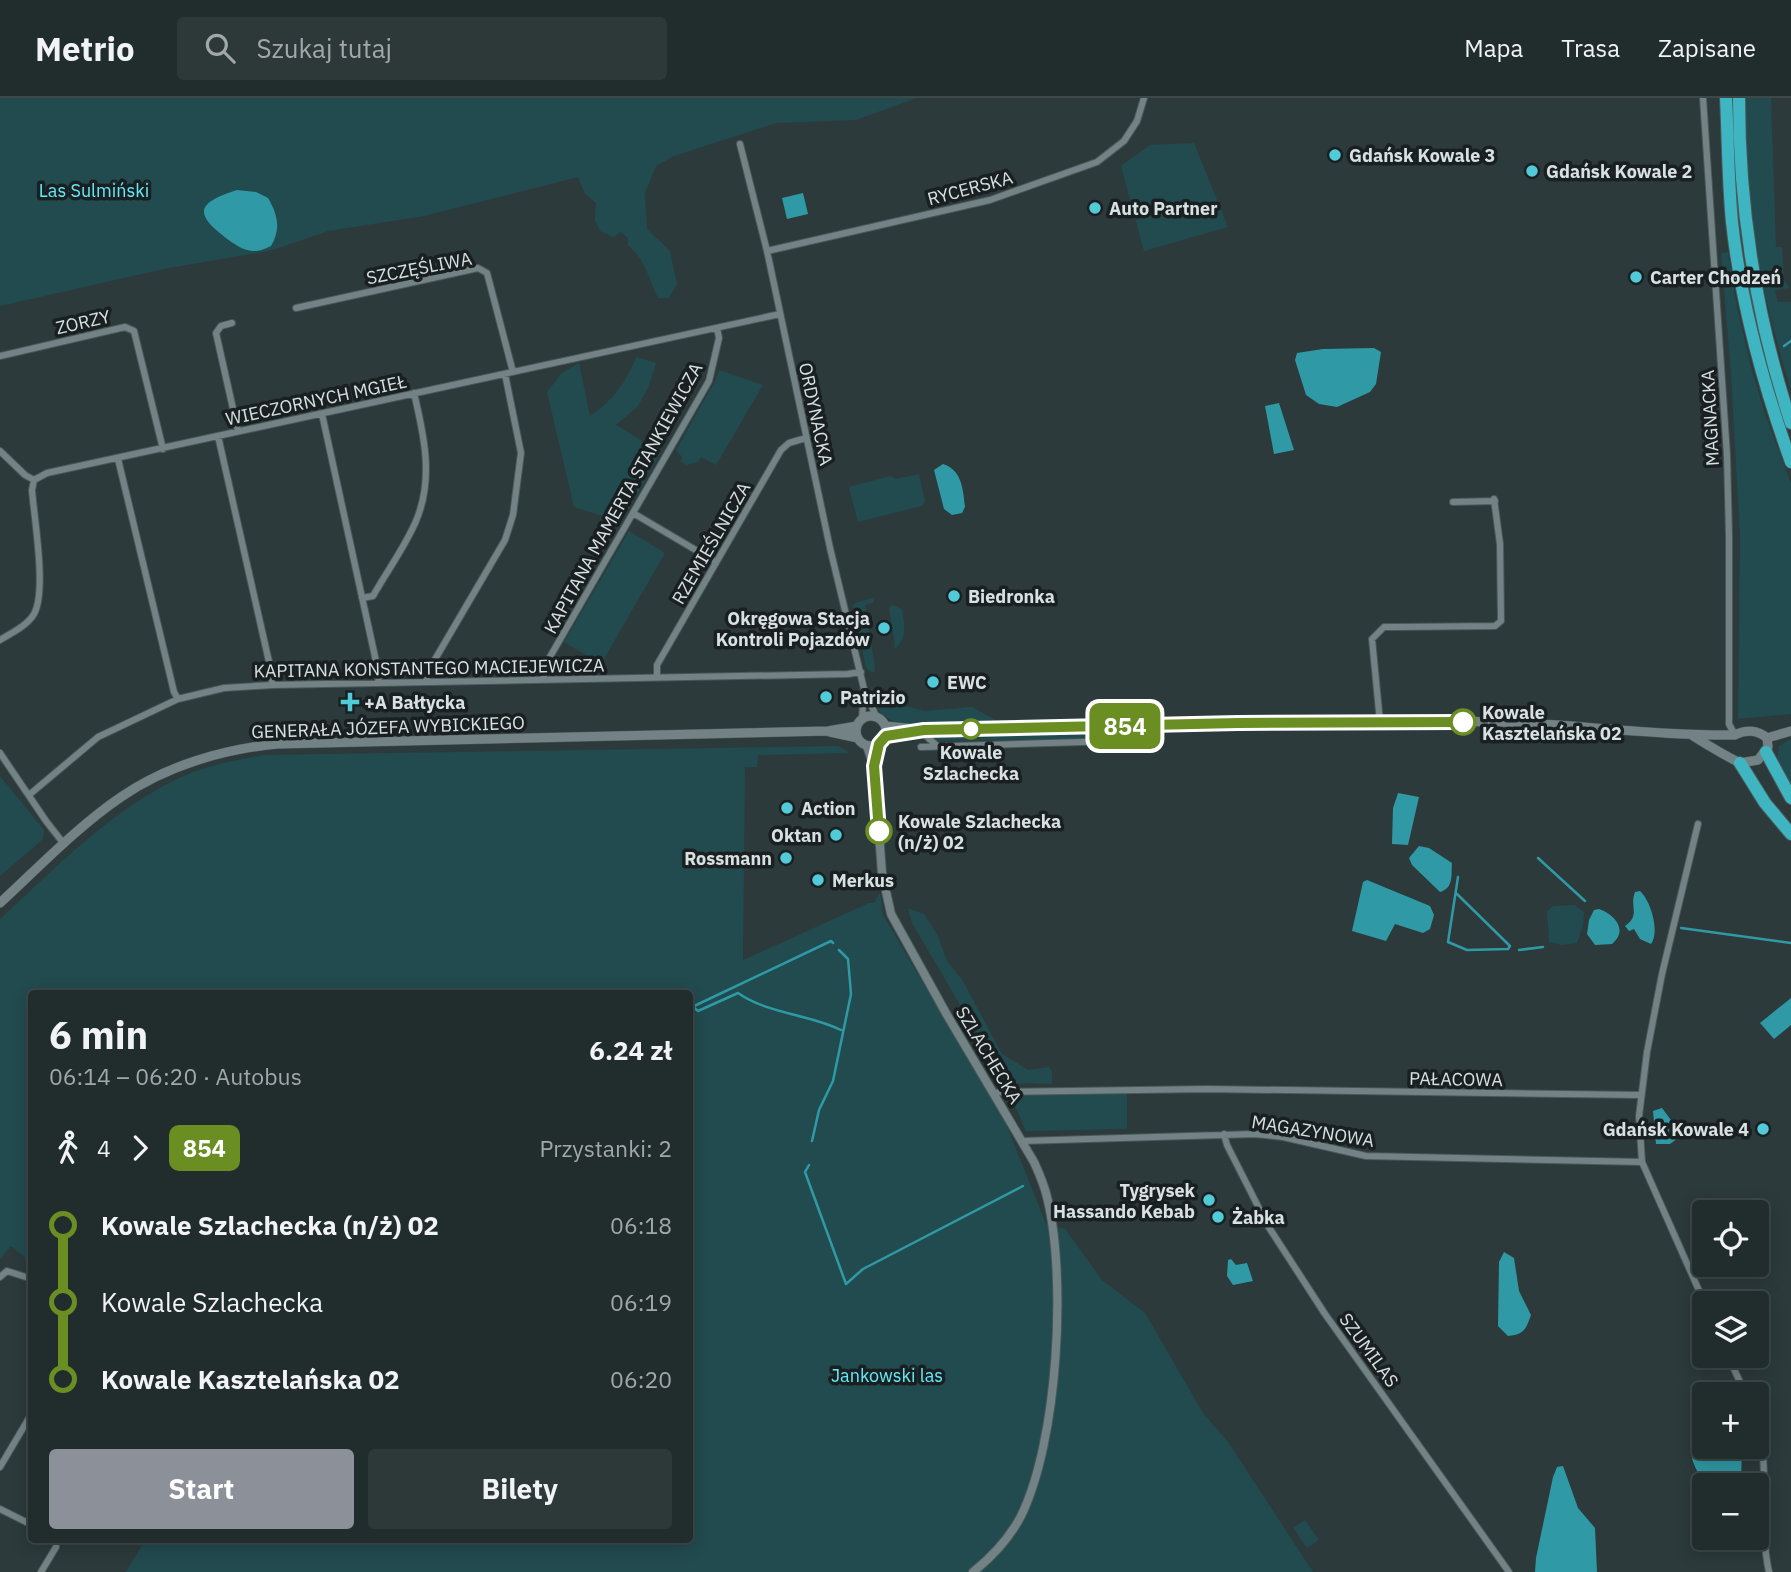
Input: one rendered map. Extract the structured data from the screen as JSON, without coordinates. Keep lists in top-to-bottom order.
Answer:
{
  "streets": {
    "main road": ["GENERAŁA JÓZEFA WYBICKIEGO"],
    "street": [
      "RYCERSKA",
      "SZCZĘŚLIWA",
      "ZORZY",
      "WIECZORNYCH MGIEŁ",
      "ORDYNACKA",
      "MAGNACKA",
      "KAPITANA MAMERTA STANKIEWICZA",
      "RZEMIEŚLNICZA",
      "KAPITANA KONSTANTEGO MACIEJEWICZA",
      "SZLACHECKA",
      "PAŁACOWA",
      "MAGAZYNOWA",
      "SZUMILAS"
    ]
  },
  "crossings": [
    ["RYCERSKA", "ORDYNACKA"],
    ["SZCZĘŚLIWA", "WIECZORNYCH MGIEŁ"],
    ["SZCZĘŚLIWA", "KAPITANA KONSTANTEGO MACIEJEWICZA"],
    ["ZORZY", "WIECZORNYCH MGIEŁ"],
    ["WIECZORNYCH MGIEŁ", "ORDYNACKA"],
    ["WIECZORNYCH MGIEŁ", "KAPITANA MAMERTA STANKIEWICZA"],
    ["ORDYNACKA", "RZEMIEŚLNICZA"],
    ["ORDYNACKA", "KAPITANA KONSTANTEGO MACIEJEWICZA"],
    ["ORDYNACKA", "GENERAŁA JÓZEFA WYBICKIEGO"],
    ["ORDYNACKA", "SZLACHECKA"],
    ["KAPITANA MAMERTA STANKIEWICZA", "KAPITANA KONSTANTEGO MACIEJEWICZA"],
    ["RZEMIEŚLNICZA", "KAPITANA KONSTANTEGO MACIEJEWICZA"],
    ["GENERAŁA JÓZEFA WYBICKIEGO", "SZLACHECKA"],
    ["SZLACHECKA", "PAŁACOWA"],
    ["SZLACHECKA", "MAGAZYNOWA"],
    ["MAGAZYNOWA", "SZUMILAS"]
  ],
  "parks": ["Las Sulmiński", "Jankowski las"],
  "places": {
    "other": [
      "Gdańsk Kowale 3",
      "Gdańsk Kowale 2",
      "Auto Partner",
      "Carter Chodzeń",
      "Biedronka",
      "Okręgowa Stacja Kontroli Pojazdów",
      "EWC",
      "Patrizio",
      "Kowale Kasztelańska 02",
      "Kowale Szlachecka",
      "Action",
      "Kowale Szlachecka (n/ż) 02",
      "Oktan",
      "Rossmann",
      "Merkus",
      "Gdańsk Kowale 4",
      "Tygrysek Hassando Kebab",
      "Żabka"
    ],
    "health": ["+A Bałtycka"]
  },
  "lines": ["bus line 854"],
  "page": {
    "header": "Metrio",
    "search": "Szukaj tutaj",
    "nav": ["Mapa", "Trasa", "Zapisane"],
    "on_map": "854",
    "heading": ["6 min", "06:14 – 06:20 · Autobus", "6.24 zł"],
    "legs": ["4", "854", "Przystanki: 2"],
    "list": [
      {
        "name": "Kowale Szlachecka (n/ż) 02",
        "value": "06:18"
      },
      {
        "name": "Kowale Szlachecka",
        "value": "06:19"
      },
      {
        "name": "Kowale Kasztelańska 02",
        "value": "06:20"
      }
    ],
    "map_buttons": ["+", "−"],
    "buttons": ["Start", "Bilety"]
  }
}
